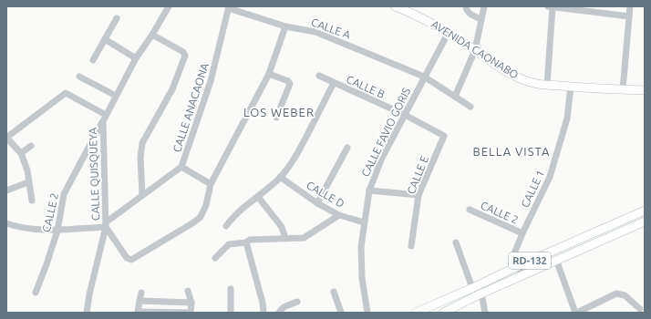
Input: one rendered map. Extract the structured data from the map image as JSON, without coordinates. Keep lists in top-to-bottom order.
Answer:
{
  "streets": {
    "main road": ["AVENIDA CAONABO", "RD-132"],
    "street": [
      "CALLE A",
      "CALLE B",
      "CALLE ANACAONA",
      "CALLE FAVIO GORIS",
      "CALLE QUISQUEYA",
      "CALLE E",
      "CALLE 1",
      "CALLE D",
      "CALLE 2"
    ]
  },
  "crossings": [
    ["CALLE A", "CALLE ANACAONA"],
    ["CALLE A", "CALLE FAVIO GORIS"],
    ["AVENIDA CAONABO", "CALLE FAVIO GORIS"],
    ["AVENIDA CAONABO", "CALLE 1"],
    ["CALLE B", "CALLE FAVIO GORIS"],
    ["CALLE B", "CALLE E"],
    ["CALLE ANACAONA", "CALLE QUISQUEYA"],
    ["CALLE FAVIO GORIS", "CALLE D"],
    ["CALLE QUISQUEYA", "CALLE 2"],
    ["CALLE 1", "CALLE 2"],
    ["CALLE 1", "RD-132"]
  ],
  "districts": ["LOS WEBER", "BELLA VISTA"]
}
